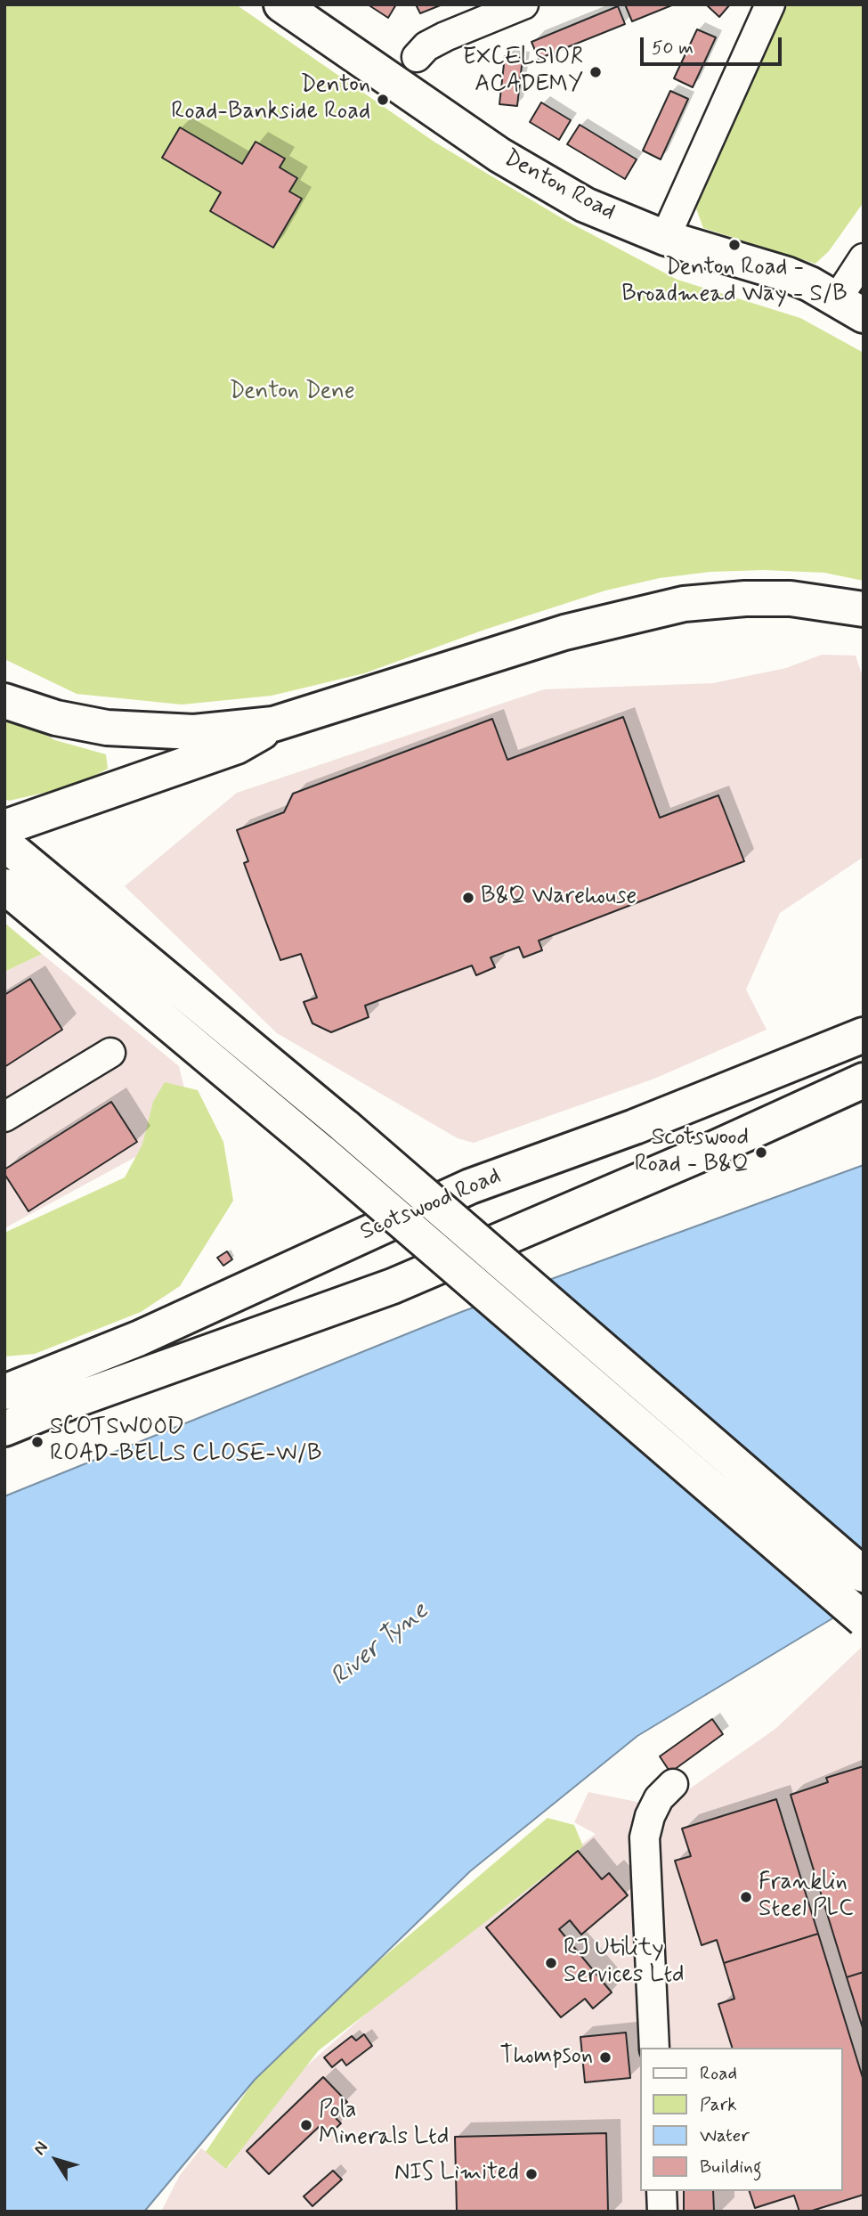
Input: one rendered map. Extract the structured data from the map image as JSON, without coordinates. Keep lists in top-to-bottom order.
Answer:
{
  "streets": {
    "main road": ["Denton Road", "Scotswood Road"]
  },
  "water": ["River Tyne"],
  "parks": ["Denton Dene"],
  "places": [
    "EXCELSIOR ACADEMY",
    "Denton Road-Bankside Road",
    "Denton Road - Broadmead Way - S/B",
    "B&Q Warehouse",
    "Scotswood Road - B&Q",
    "SCOTSWOOD ROAD-BELLS CLOSE-W/B",
    "Franklin Steel PLC",
    "RJ Utility Services Ltd",
    "Thompson",
    "Pola Minerals Ltd",
    "NIS Limited"
  ],
  "legend": [
    "Road",
    "Park",
    "Water",
    "Building"
  ],
  "scale_bar": "50 m",
  "north": "top left"
}
